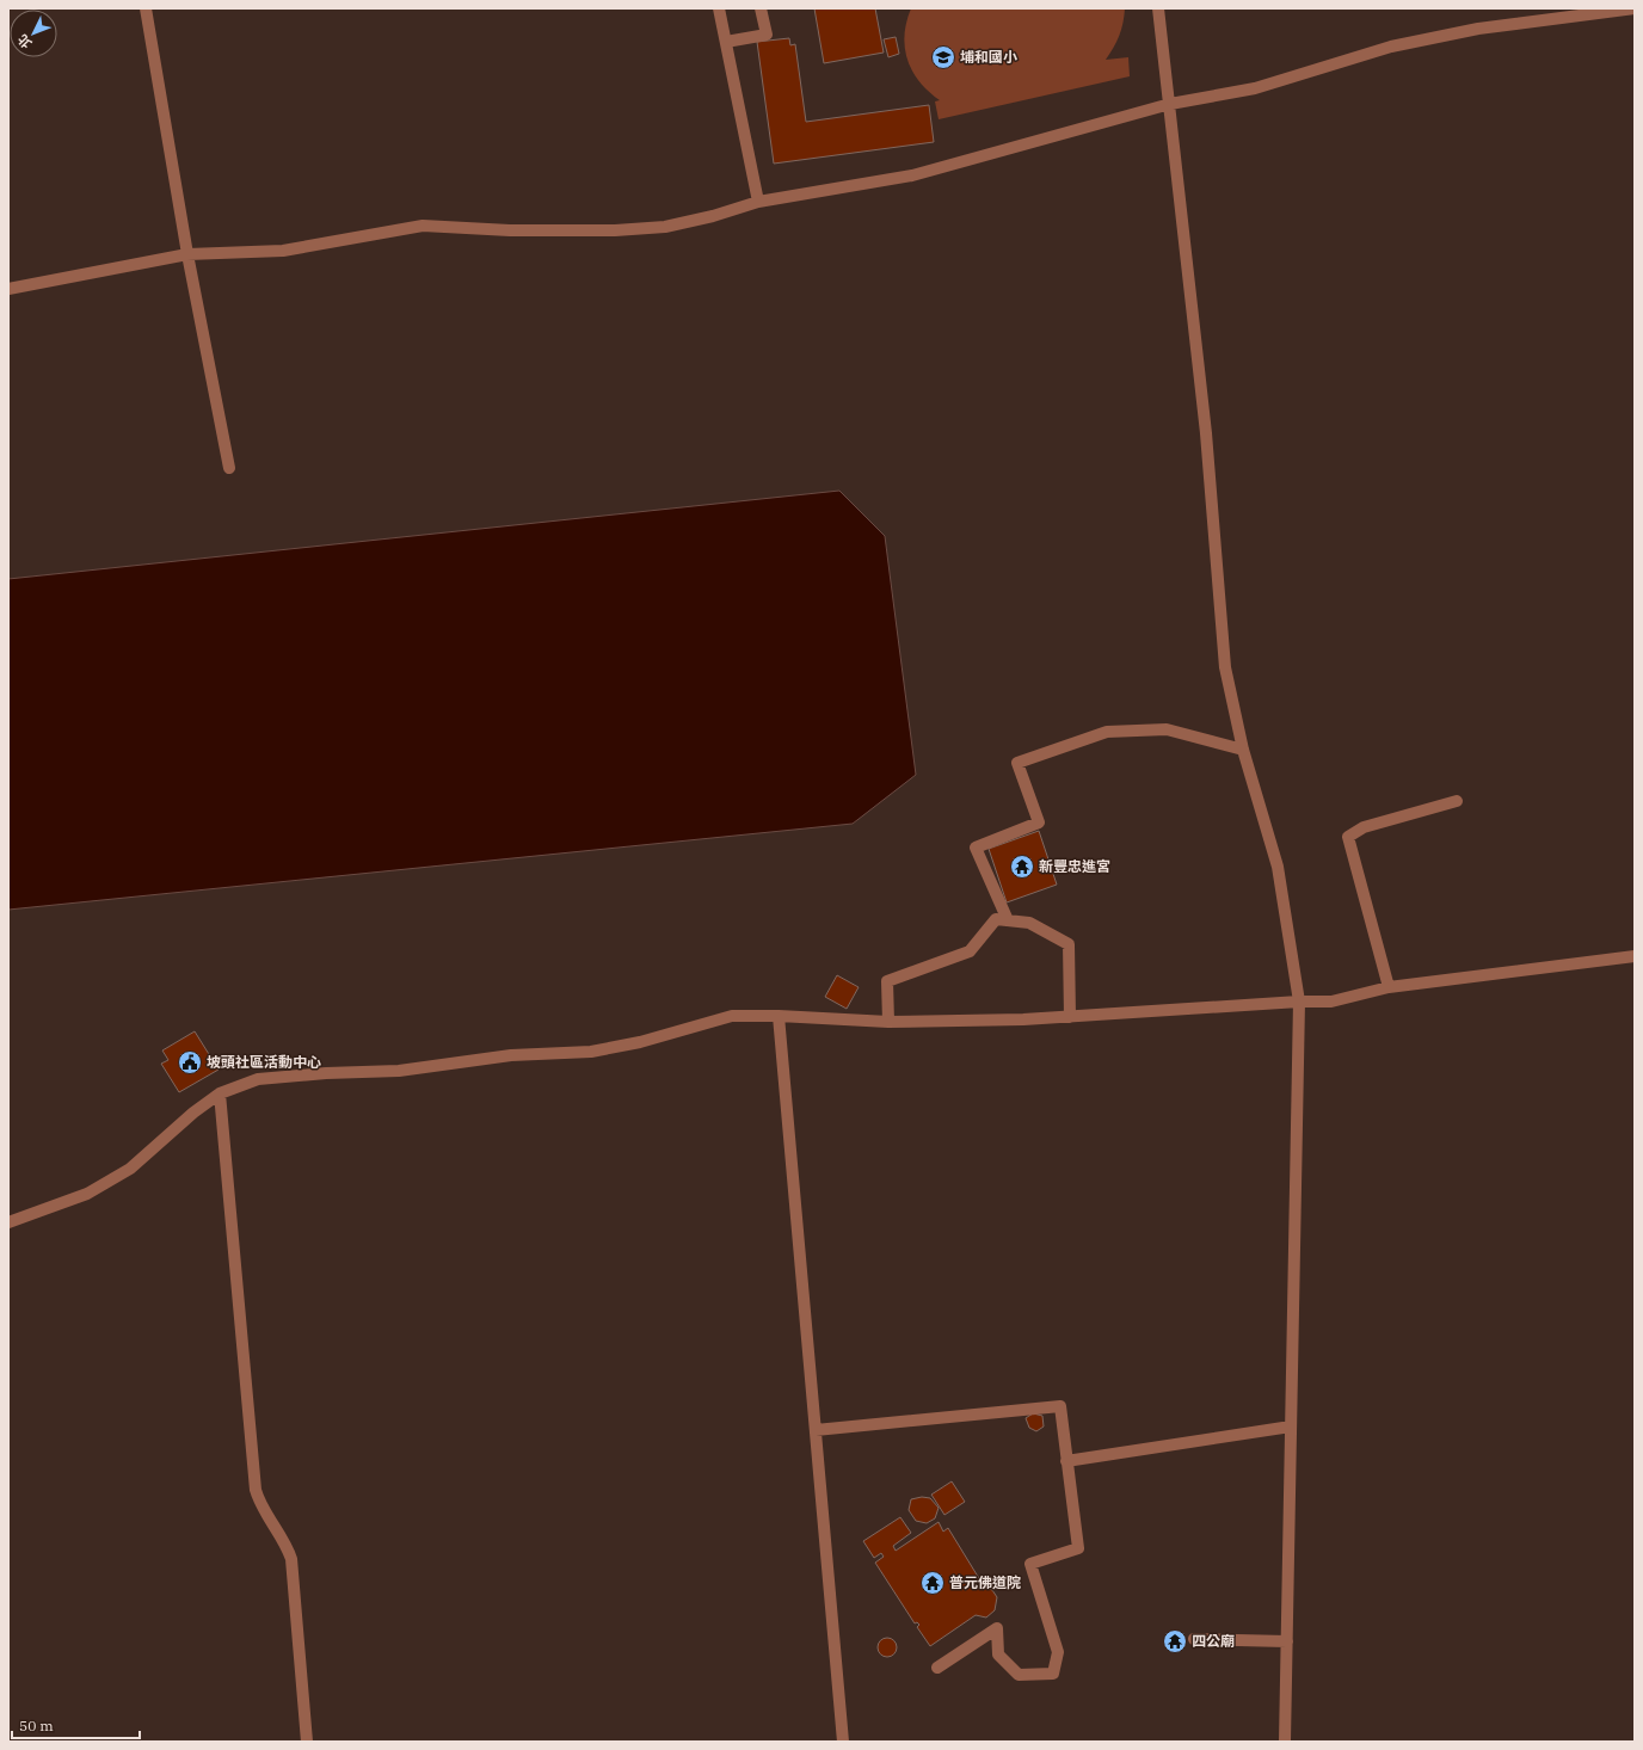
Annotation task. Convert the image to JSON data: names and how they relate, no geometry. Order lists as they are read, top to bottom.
{
  "places": {
    "school or university": ["埔和國小"],
    "temple": ["新豐忠進宮", "普元佛道院", "四公廟"],
    "public building": ["坡頭社區活動中心"]
  },
  "scale_bar": "50 m",
  "north": "bottom left"
}
